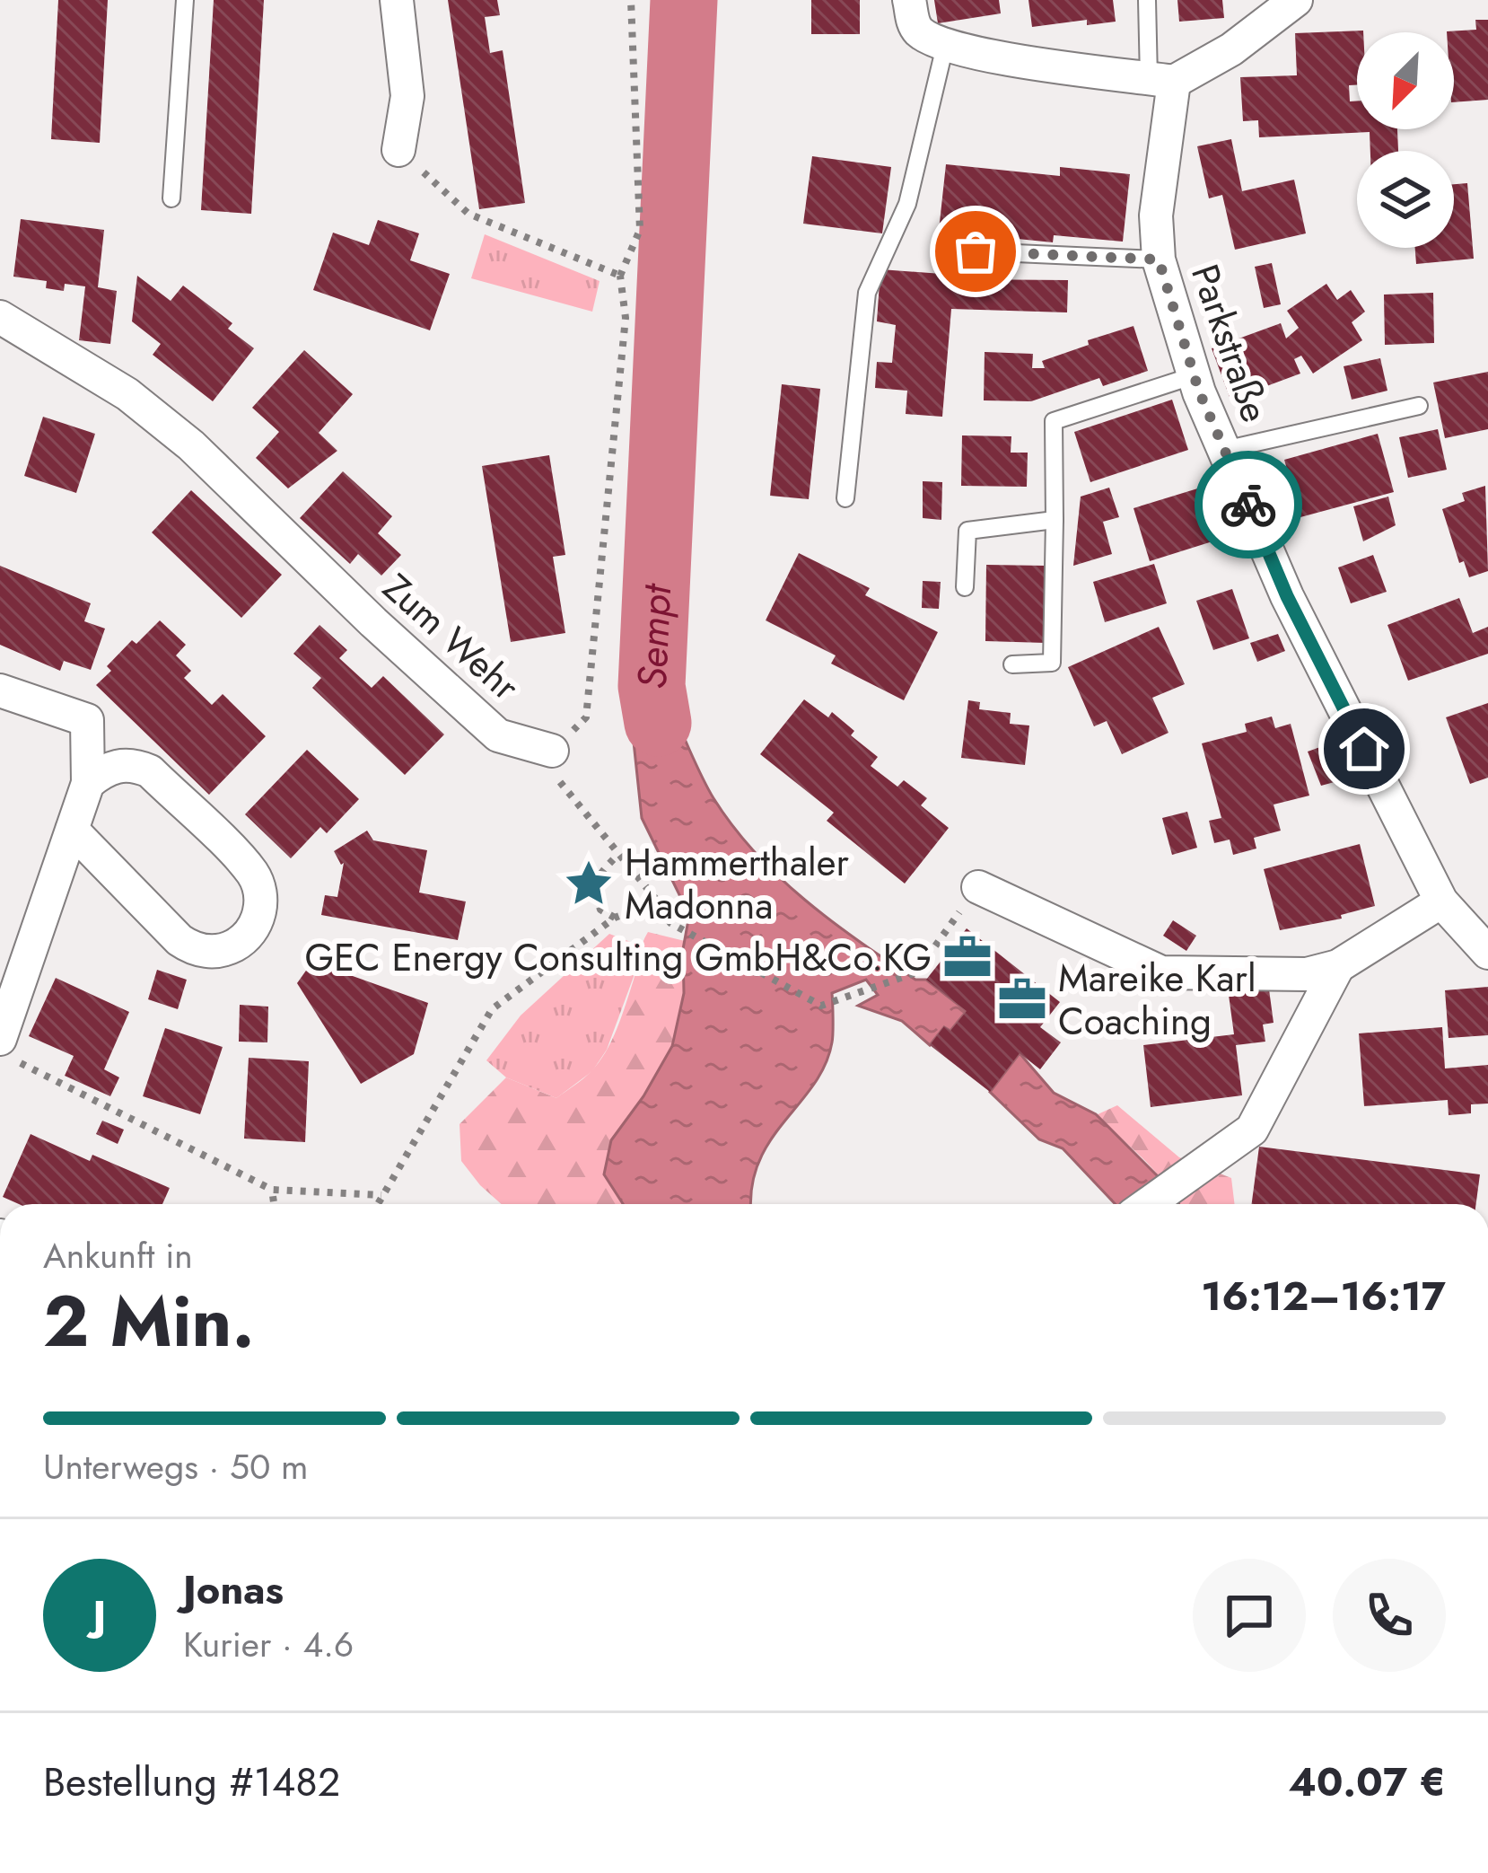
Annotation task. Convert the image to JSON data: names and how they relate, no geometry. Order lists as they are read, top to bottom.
{
  "streets": {
    "street": ["Parkstraße", "Zum Wehr"]
  },
  "water": ["Sempt"],
  "places": {
    "place": ["Hammerthaler Madonna"],
    "office": ["GEC Energy Consulting GmbH&Co.KG", "Mareike Karl Coaching"]
  },
  "north": "bottom left",
  "page": {
    "heading": ["2 Min.", "Ankunft in", "16:12–16:17"],
    "panel": [
      "Jonas",
      "Kurier · 4.6",
      "Bestellung #1482",
      "40.07 €"
    ],
    "bar": "Unterwegs · 50 m",
    "round": "J"
  }
}
